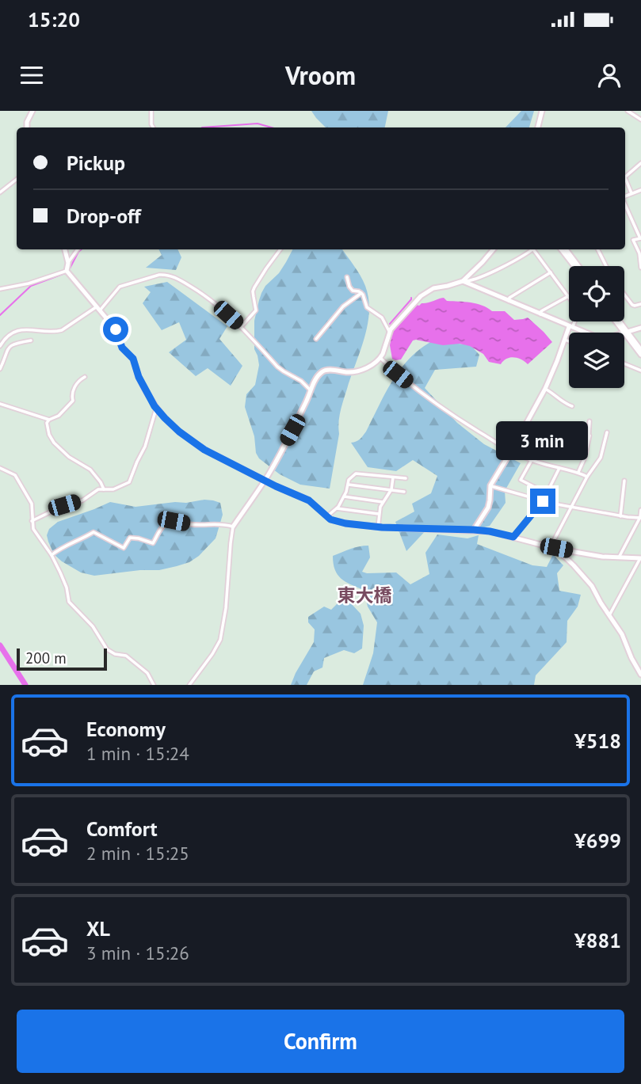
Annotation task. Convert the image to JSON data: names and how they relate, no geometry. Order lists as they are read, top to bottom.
{
  "districts": ["東大橋"],
  "scale_bar": "200 m",
  "page": {
    "status": "15:20",
    "header": "Vroom",
    "banner": ["Pickup", "Drop-off"],
    "bubble": "3 min",
    "scale": "200 m",
    "list": [
      {
        "name": "Economy",
        "note": "1 min · 15:24",
        "value": "¥518"
      },
      {
        "name": "Comfort",
        "note": "2 min · 15:25",
        "value": "¥699"
      },
      {
        "name": "XL",
        "note": "3 min · 15:26",
        "value": "¥881"
      }
    ],
    "buttons": "Confirm"
  }
}
